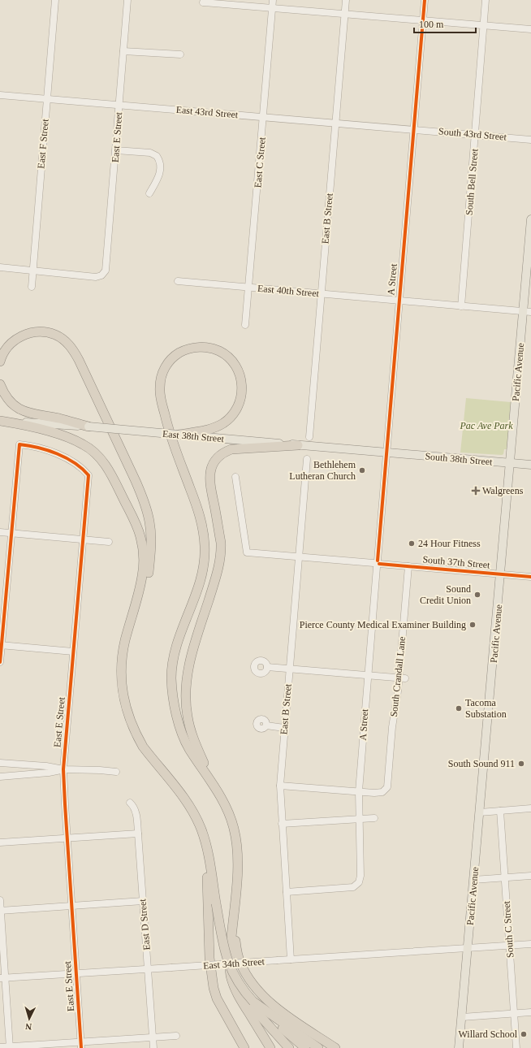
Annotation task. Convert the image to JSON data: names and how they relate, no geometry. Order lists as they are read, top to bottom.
{
  "streets": {
    "main road": ["Pacific Avenue", "East 38th Street", "South 38th Street"],
    "street": [
      "East 43rd Street",
      "South 43rd Street",
      "East E Street",
      "East F Street",
      "East C Street",
      "South Bell Street",
      "East B Street",
      "A Street",
      "East 40th Street",
      "South 37th Street",
      "South Crandall Lane",
      "East D Street",
      "South C Street",
      "East 34th Street"
    ]
  },
  "crossings": [
    ["East 43rd Street", "South 43rd Street"],
    ["East 43rd Street", "East E Street"],
    ["East 43rd Street", "East F Street"],
    ["East 43rd Street", "East C Street"],
    ["East 43rd Street", "East B Street"],
    ["East 43rd Street", "A Street"],
    ["South 43rd Street", "South Bell Street"],
    ["South 43rd Street", "A Street"],
    ["East E Street", "East F Street"],
    ["East E Street", "East 34th Street"],
    ["East C Street", "East 40th Street"],
    ["South Bell Street", "East 40th Street"],
    ["East B Street", "A Street"],
    ["East B Street", "East 40th Street"],
    ["East B Street", "South 37th Street"],
    ["East B Street", "East 34th Street"],
    ["A Street", "East 40th Street"],
    ["A Street", "East 38th Street"],
    ["A Street", "South 38th Street"],
    ["A Street", "South 37th Street"],
    ["A Street", "South Crandall Lane"],
    ["East 40th Street", "Pacific Avenue"],
    ["Pacific Avenue", "South 38th Street"],
    ["Pacific Avenue", "South 37th Street"],
    ["Pacific Avenue", "East 34th Street"],
    ["East 38th Street", "South 38th Street"],
    ["South 37th Street", "South Crandall Lane"],
    ["East D Street", "East 34th Street"],
    ["South C Street", "East 34th Street"]
  ],
  "parks": ["Pac Ave Park"],
  "places": {
    "other": [
      "Bethlehem Lutheran Church",
      "24 Hour Fitness",
      "Sound Credit Union",
      "Pierce County Medical Examiner Building",
      "Tacoma Substation",
      "South Sound 911",
      "Willard School"
    ],
    "health": ["Walgreens"]
  },
  "scale_bar": "100 m",
  "north": "bottom"
}
